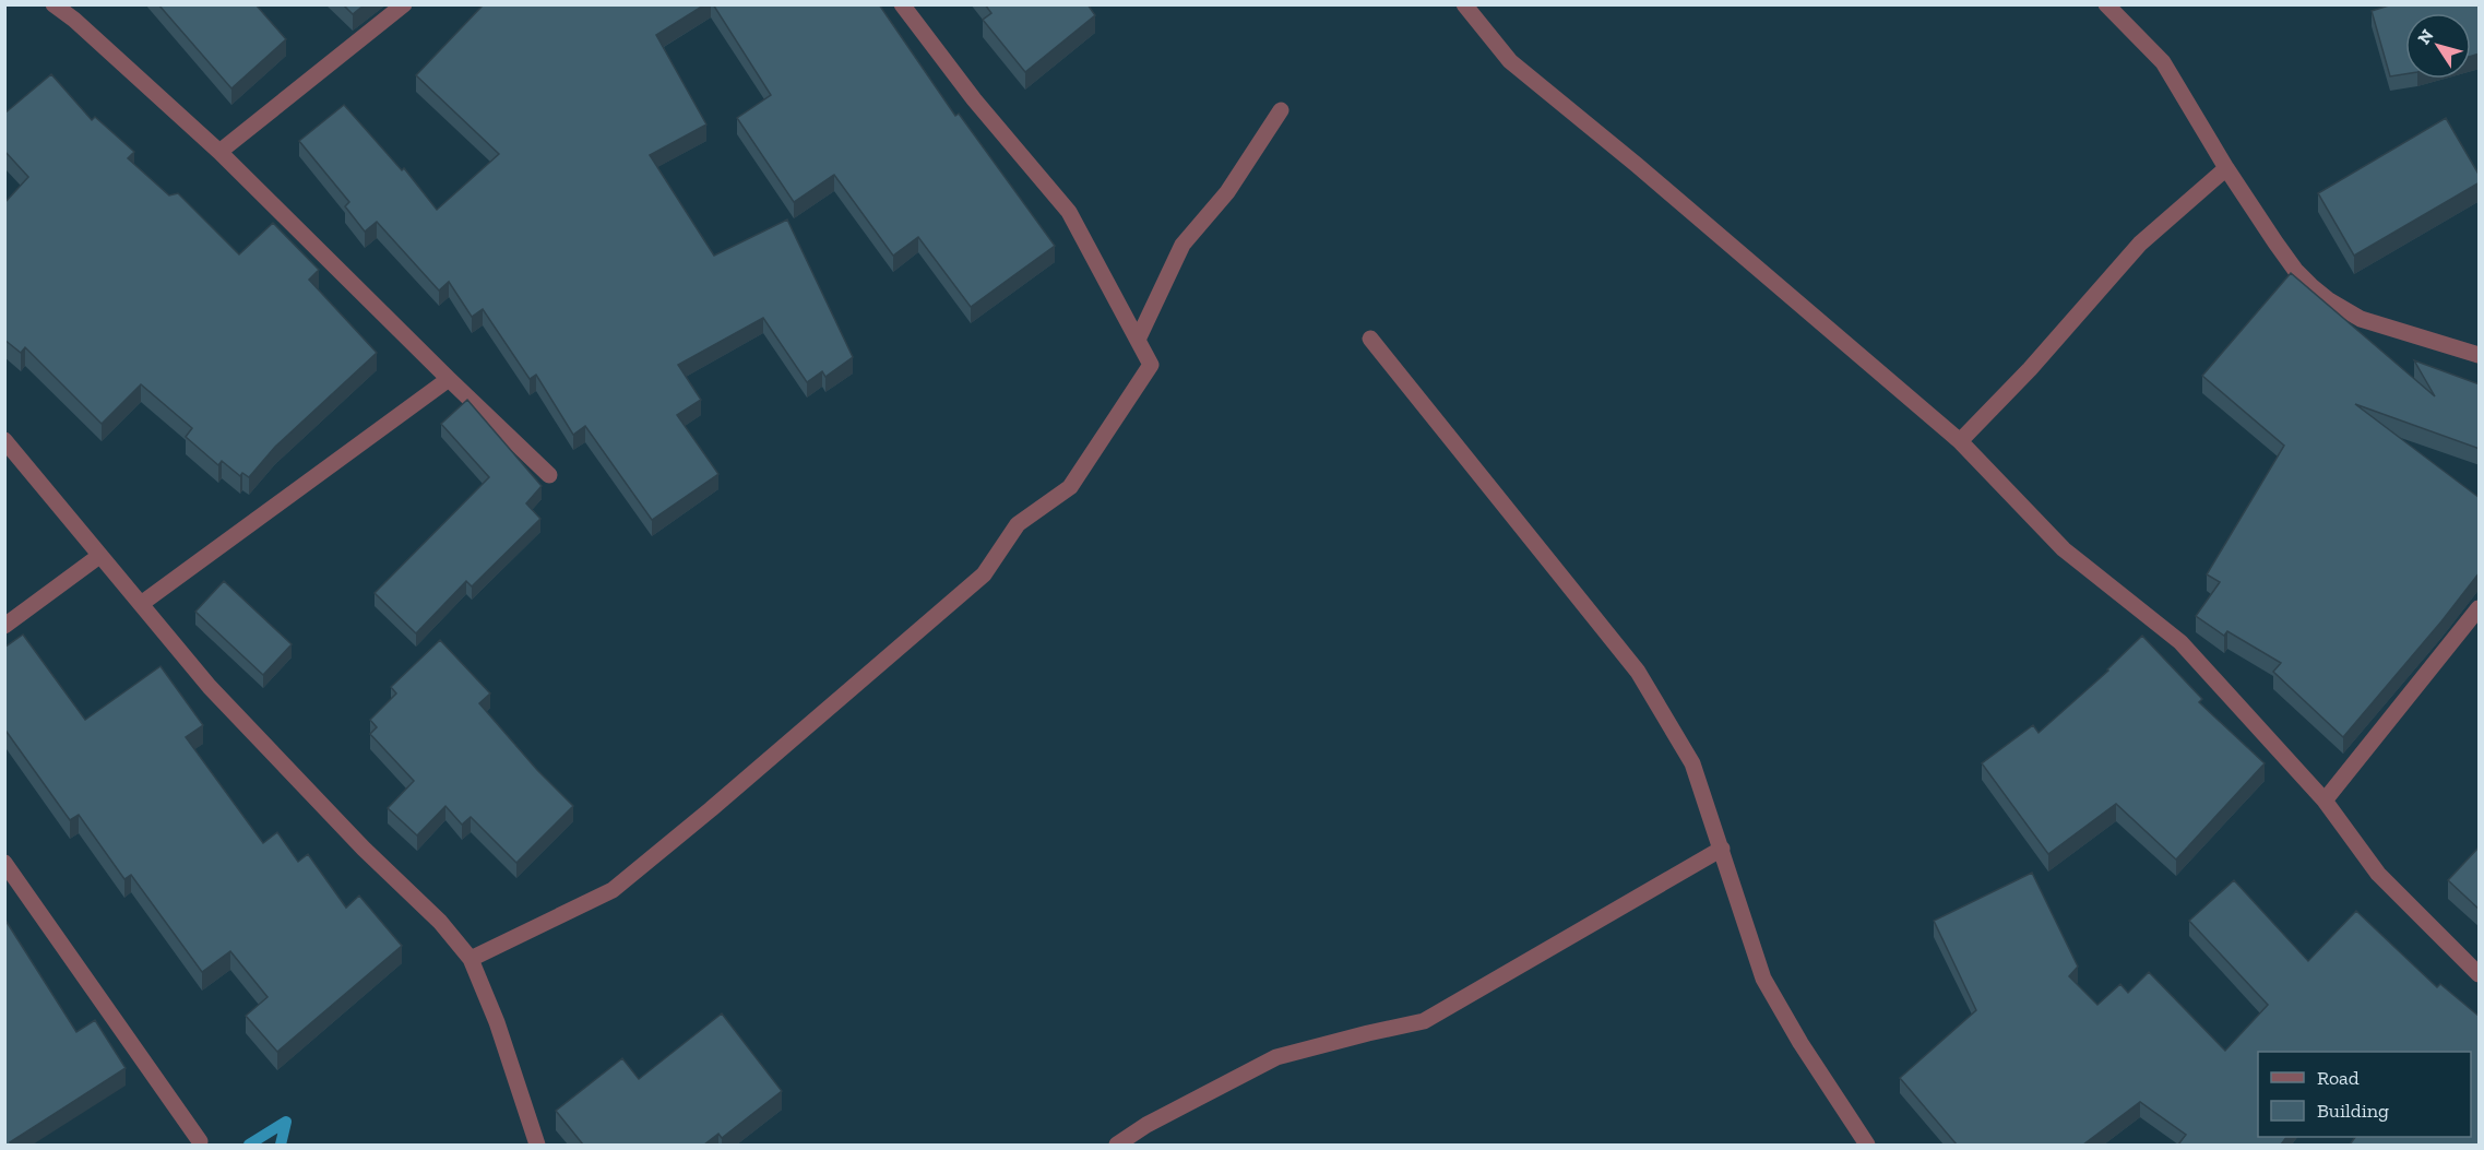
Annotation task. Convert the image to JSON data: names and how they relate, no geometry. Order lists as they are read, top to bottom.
{
  "legend": ["Road", "Building"],
  "north": "top left"
}
